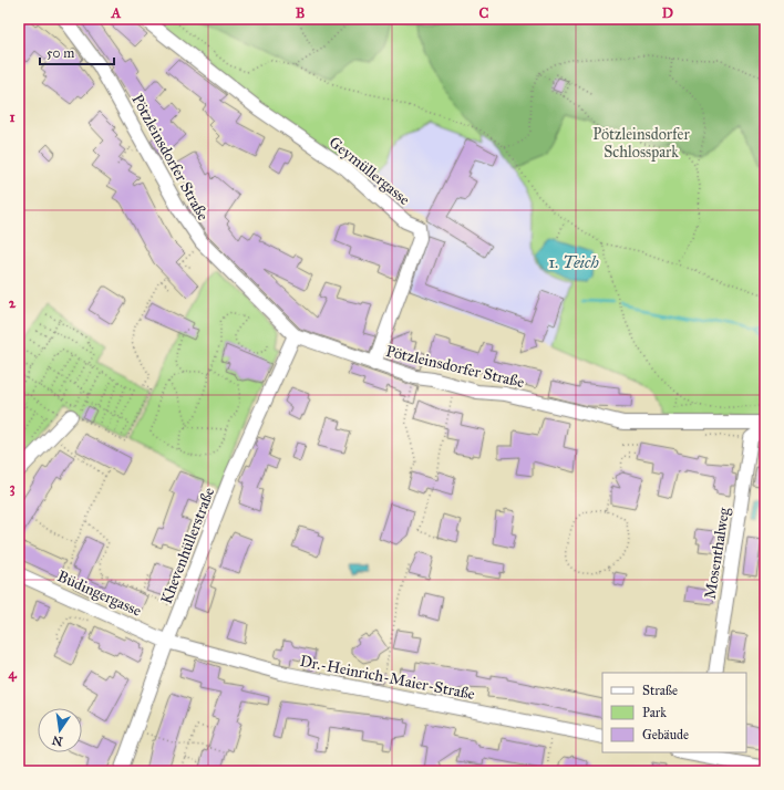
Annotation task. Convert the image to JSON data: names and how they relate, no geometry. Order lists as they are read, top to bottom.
{
  "streets": {
    "street": [
      "Pötzleinsdorfer Straße",
      "Geymüllergasse",
      "Khevenhüllerstraße",
      "Mosenthalweg",
      "Büdingergasse",
      "Dr.-Heinrich-Maier-Straße"
    ]
  },
  "crossings": [
    ["Pötzleinsdorfer Straße", "Geymüllergasse"],
    ["Pötzleinsdorfer Straße", "Khevenhüllerstraße"],
    ["Khevenhüllerstraße", "Büdingergasse"],
    ["Khevenhüllerstraße", "Dr.-Heinrich-Maier-Straße"],
    ["Büdingergasse", "Dr.-Heinrich-Maier-Straße"]
  ],
  "water": ["1. Teich"],
  "parks": ["Pötzleinsdorfer Schlosspark"],
  "legend": ["Straße", "Park", "Gebäude"],
  "scale_bar": "50 m",
  "north": "bottom",
  "grid": {
    "columns": [
      "A",
      "B",
      "C",
      "D"
    ],
    "rows": [
      "1",
      "2",
      "3",
      "4"
    ]
  }
}
